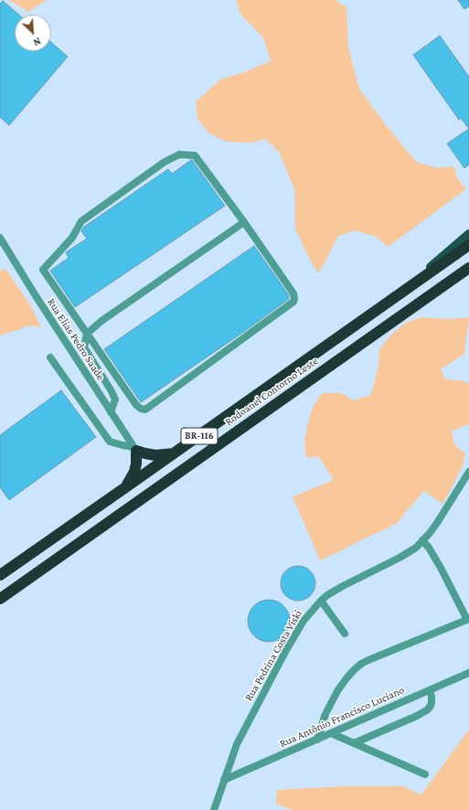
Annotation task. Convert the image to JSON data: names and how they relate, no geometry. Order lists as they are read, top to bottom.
{
  "streets": {
    "highway": ["Rodoanel Contorno Leste", "BR-116"],
    "street": ["Rua Elias Pedro Saade", "Rua Pedrina Costa Viski", "Rua Antônio Francisco Luciano"]
  },
  "crossings": [
    ["Rua Pedrina Costa Viski", "Rua Antônio Francisco Luciano"]
  ],
  "north": "bottom right"
}
